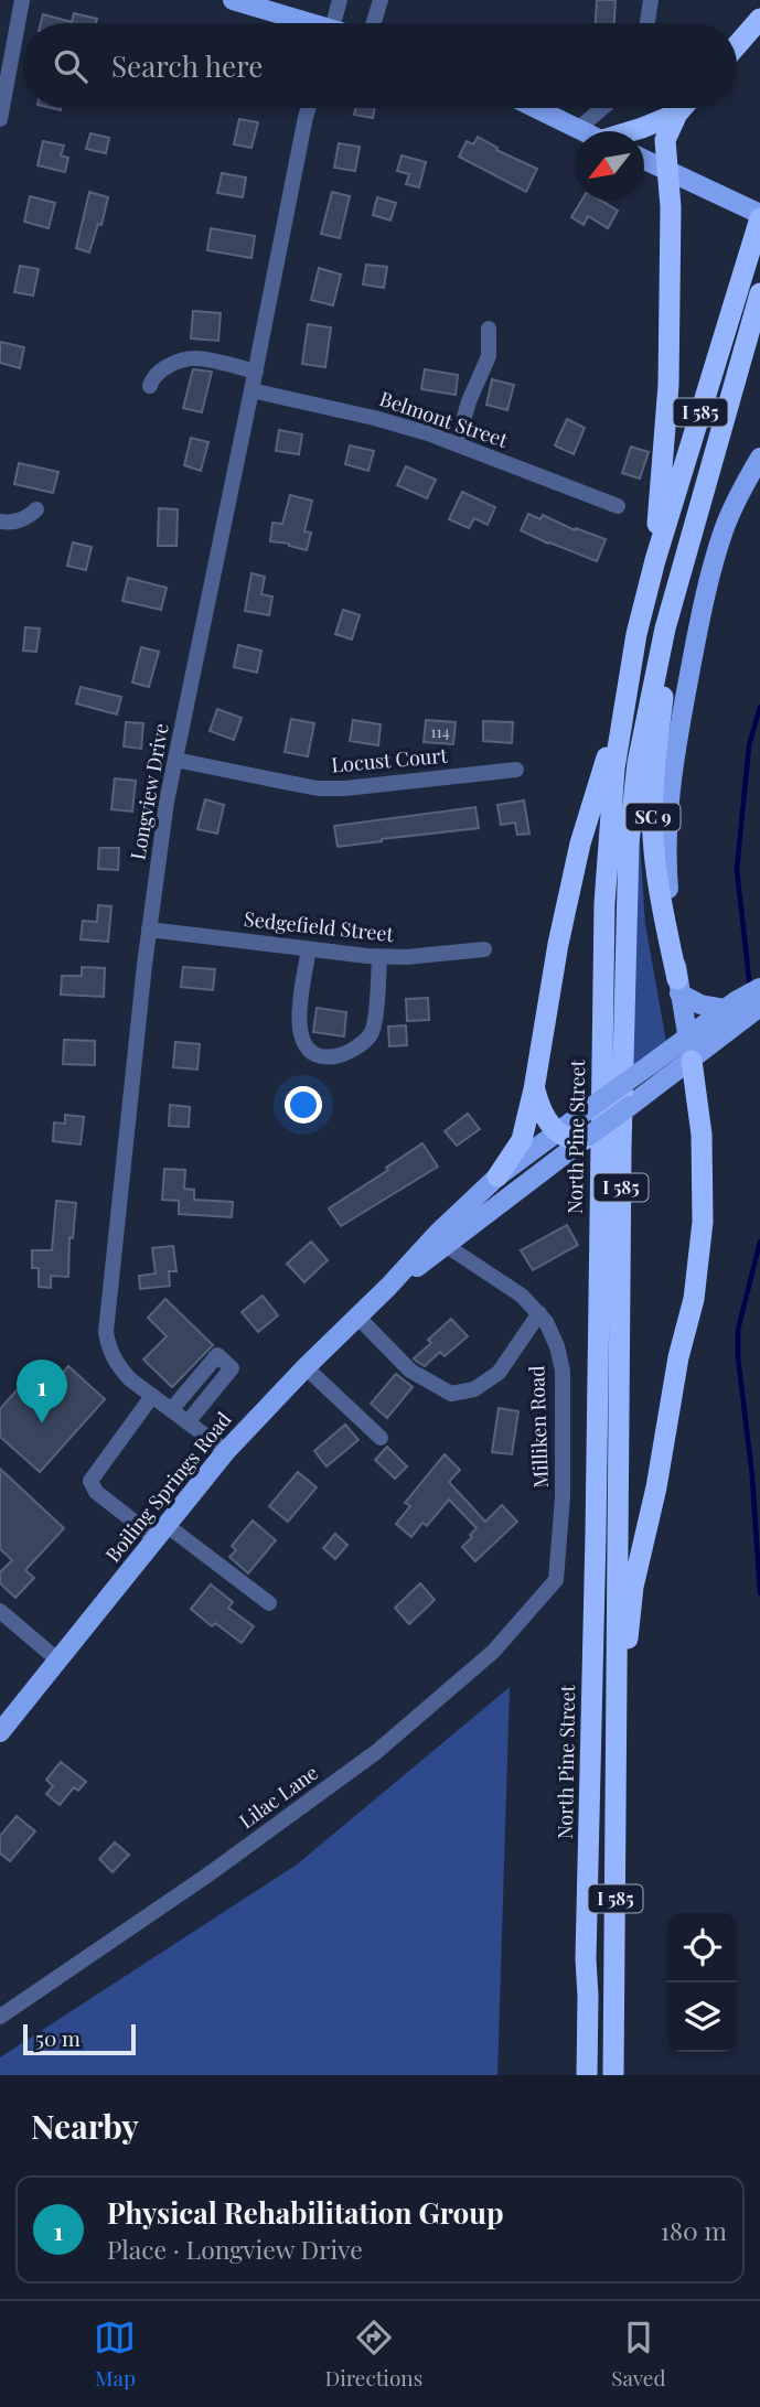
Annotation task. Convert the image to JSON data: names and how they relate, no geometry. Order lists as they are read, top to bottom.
{
  "streets": {
    "highway": ["I 585", "SC 9", "North Pine Street"],
    "main road": ["Boiling Springs Road"],
    "street": [
      "Belmont Street",
      "Locust Court",
      "Longview Drive",
      "Sedgefield Street",
      "Milliken Road",
      "Lilac Lane"
    ]
  },
  "crossings": [
    ["I 585", "SC 9"],
    ["Belmont Street", "Longview Drive"],
    ["Locust Court", "Longview Drive"],
    ["Longview Drive", "Sedgefield Street"],
    ["Longview Drive", "Boiling Springs Road"],
    ["SC 9", "Boiling Springs Road"],
    ["Milliken Road", "Boiling Springs Road"],
    ["Milliken Road", "Lilac Lane"]
  ],
  "house_numbers": ["114"],
  "scale_bar": "50 m",
  "north": "bottom left",
  "page": {
    "search": "Search here",
    "pins": "1",
    "scale": "50 m",
    "heading": "Nearby",
    "list": [
      {
        "mark": "1",
        "name": "Physical Rehabilitation Group",
        "note": "Place · Longview Drive",
        "value": "180 m"
      }
    ],
    "nav": ["Map", "Directions", "Saved"]
  }
}
